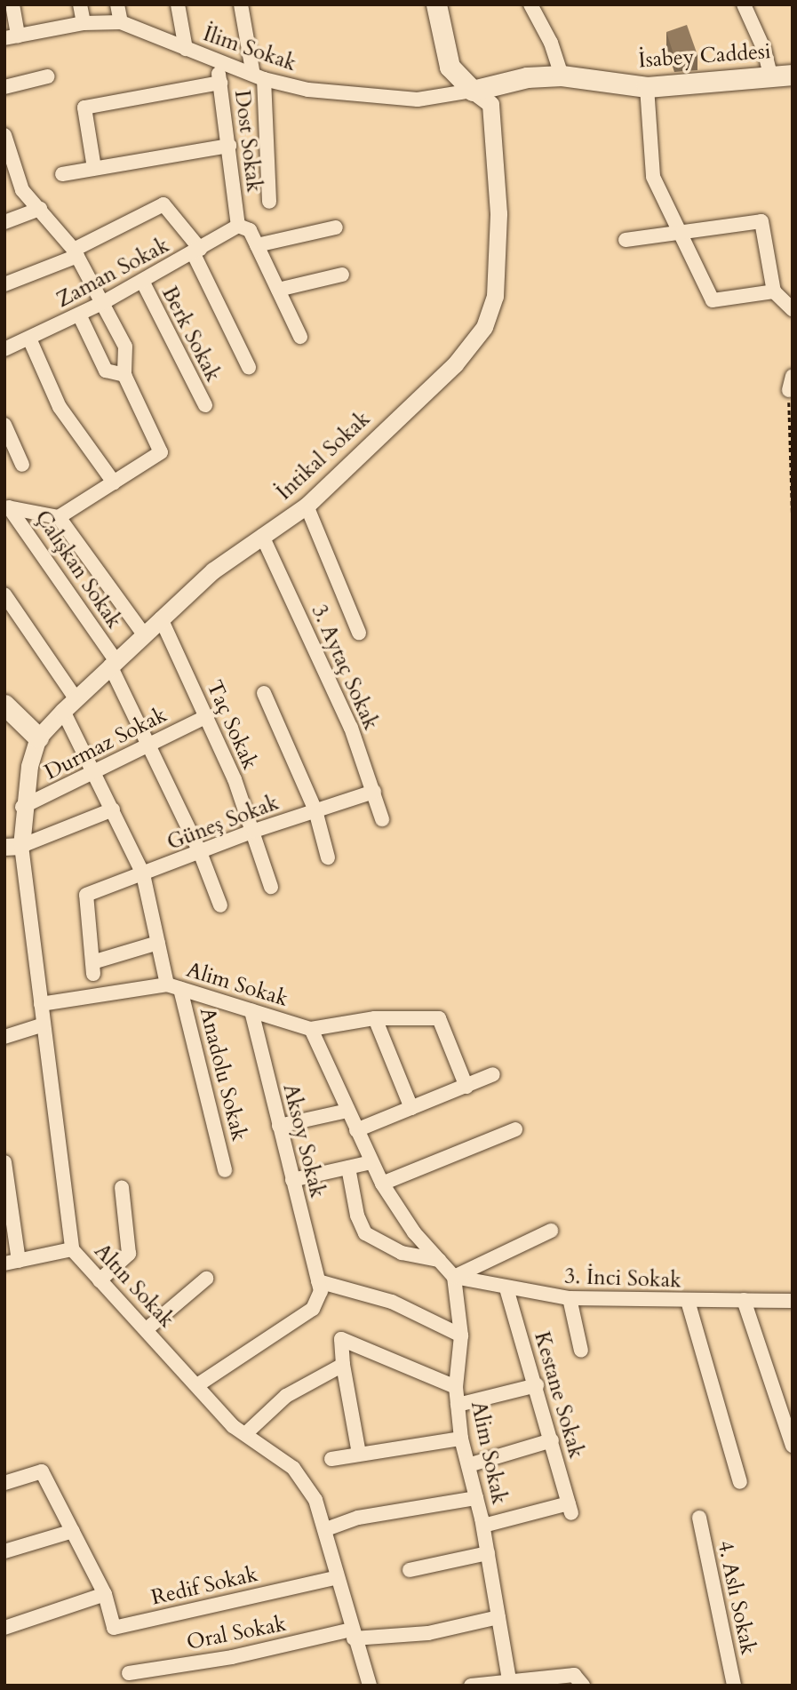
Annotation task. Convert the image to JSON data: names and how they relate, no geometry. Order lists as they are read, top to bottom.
{
  "streets": {
    "main road": ["İsabey Caddesi"],
    "street": [
      "İlim Sokak",
      "Dost Sokak",
      "Zaman Sokak",
      "Berk Sokak",
      "İntikal Sokak",
      "Çalışkan Sokak",
      "3. Aytaç Sokak",
      "Taç Sokak",
      "Durmaz Sokak",
      "Güneş Sokak",
      "Alim Sokak",
      "Anadolu Sokak",
      "Aksoy Sokak",
      "3. İnci Sokak",
      "Altın Sokak",
      "Kestane Sokak",
      "Redif Sokak",
      "4. Aslı Sokak",
      "Oral Sokak"
    ]
  },
  "crossings": [
    ["İlim Sokak", "İsabey Caddesi"],
    ["İlim Sokak", "Dost Sokak"],
    ["İlim Sokak", "İntikal Sokak"],
    ["İsabey Caddesi", "İntikal Sokak"],
    ["Dost Sokak", "Zaman Sokak"],
    ["Zaman Sokak", "Berk Sokak"],
    ["İntikal Sokak", "Çalışkan Sokak"],
    ["İntikal Sokak", "3. Aytaç Sokak"],
    ["İntikal Sokak", "Taç Sokak"],
    ["İntikal Sokak", "Anadolu Sokak"],
    ["Çalışkan Sokak", "Durmaz Sokak"],
    ["Çalışkan Sokak", "Güneş Sokak"],
    ["3. Aytaç Sokak", "Güneş Sokak"],
    ["Taç Sokak", "Durmaz Sokak"],
    ["Taç Sokak", "Güneş Sokak"],
    ["Durmaz Sokak", "Anadolu Sokak"],
    ["Güneş Sokak", "Anadolu Sokak"],
    ["Alim Sokak", "Anadolu Sokak"],
    ["Alim Sokak", "Aksoy Sokak"],
    ["Alim Sokak", "3. İnci Sokak"],
    ["Alim Sokak", "Altın Sokak"],
    ["Alim Sokak", "Kestane Sokak"],
    ["Alim Sokak", "Oral Sokak"],
    ["3. İnci Sokak", "Kestane Sokak"],
    ["Altın Sokak", "Redif Sokak"],
    ["Altın Sokak", "Oral Sokak"]
  ]
}
